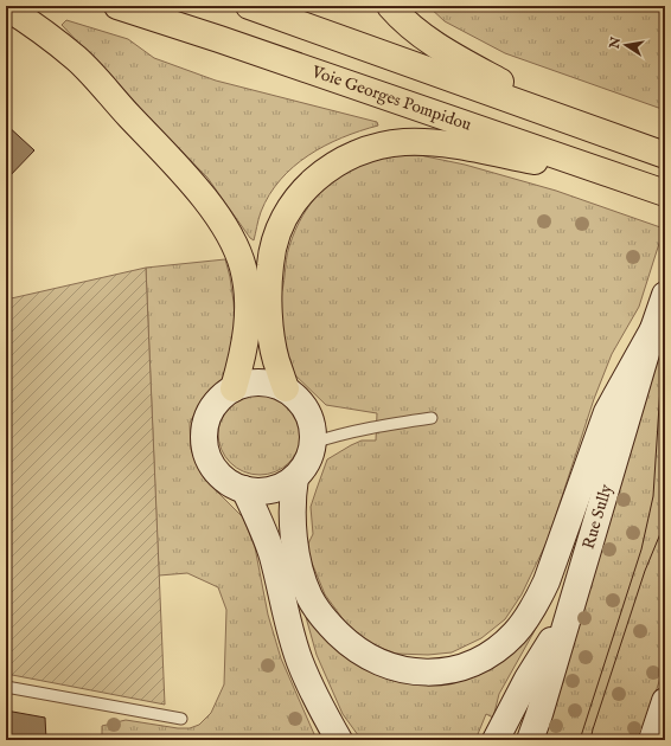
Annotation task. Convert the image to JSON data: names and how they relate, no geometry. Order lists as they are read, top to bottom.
{
  "streets": {
    "highway": ["Voie Georges Pompidou"],
    "main road": ["Rue Sully"]
  },
  "north": "left"
}
